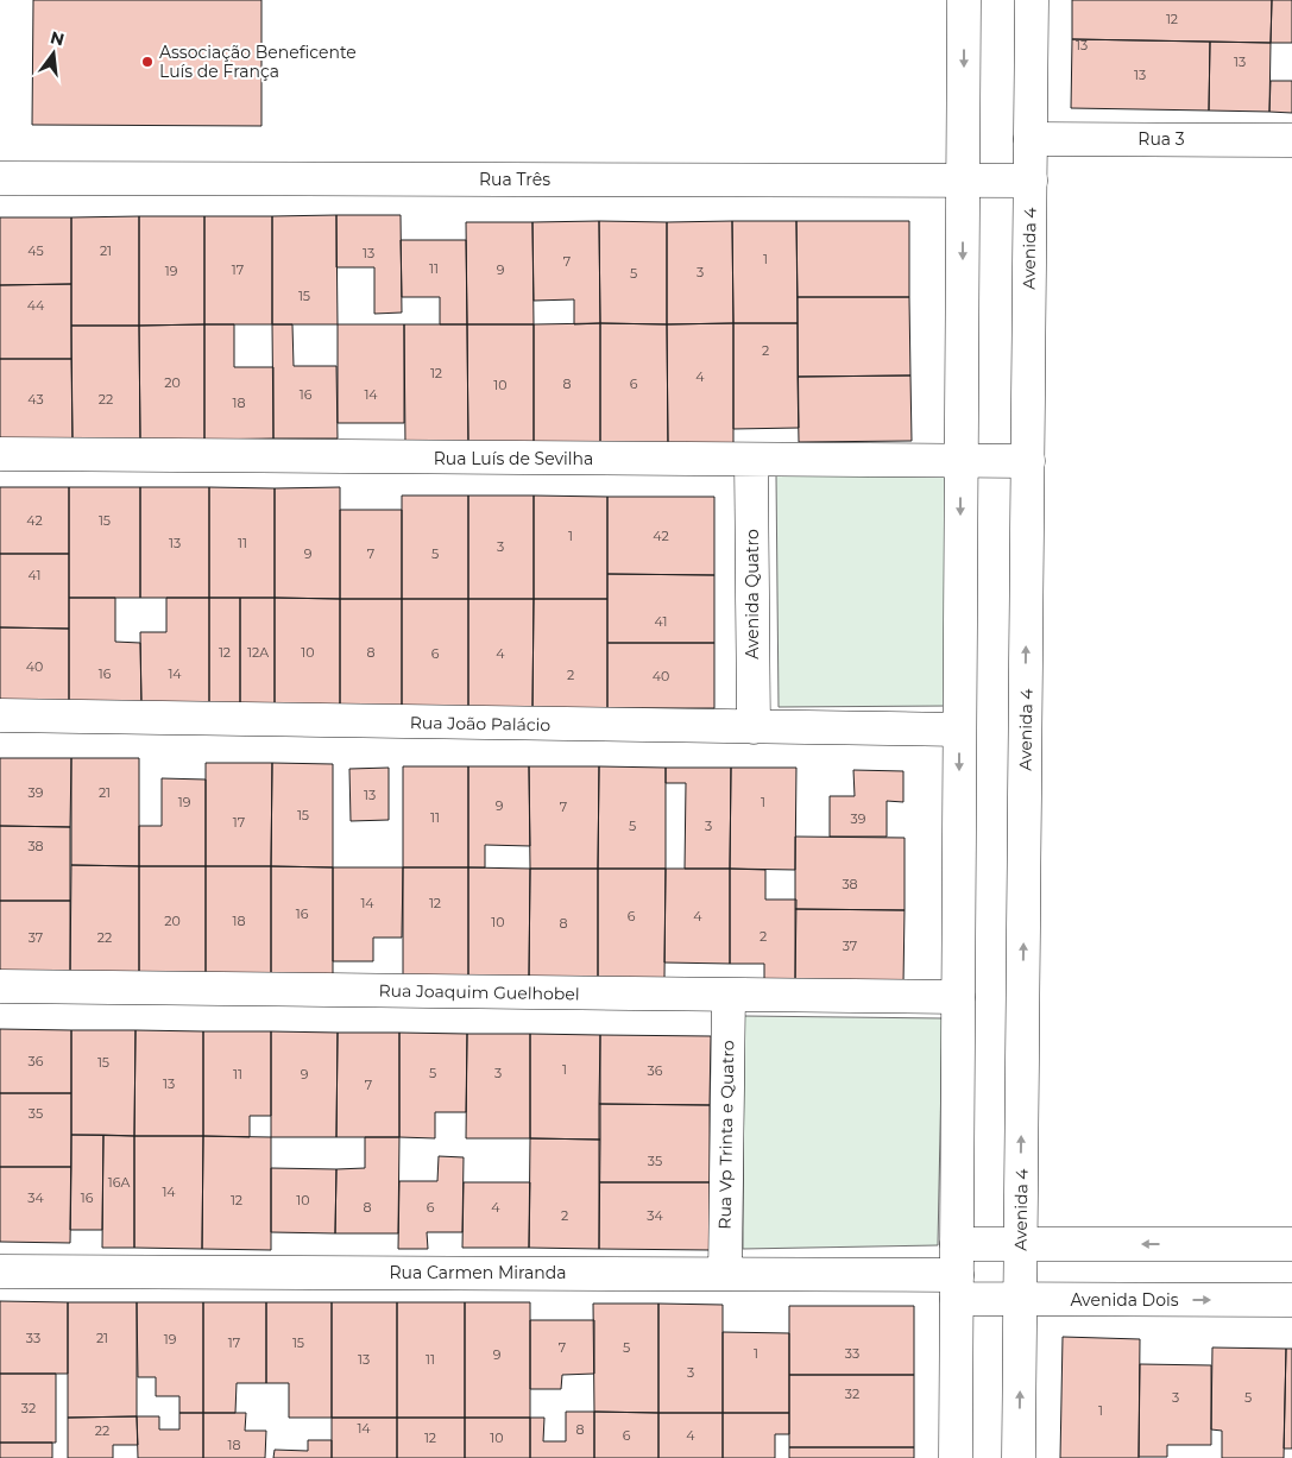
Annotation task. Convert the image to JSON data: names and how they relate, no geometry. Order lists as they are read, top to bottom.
{
  "streets": {
    "street": [
      "Rua 3",
      "Rua Três",
      "Avenida 4",
      "Rua Luís de Sevilha",
      "Avenida Quatro",
      "Rua João Palácio",
      "Rua Joaquim Guelhobel",
      "Rua Vp Trinta e Quatro",
      "Rua Carmen Miranda",
      "Avenida Dois"
    ]
  },
  "crossings": [
    ["Rua 3", "Avenida 4"],
    ["Rua Três", "Avenida 4"],
    ["Avenida 4", "Rua Luís de Sevilha"],
    ["Avenida 4", "Avenida Dois"],
    ["Rua Luís de Sevilha", "Avenida Quatro"],
    ["Avenida Quatro", "Rua João Palácio"],
    ["Rua Joaquim Guelhobel", "Rua Vp Trinta e Quatro"],
    ["Rua Vp Trinta e Quatro", "Rua Carmen Miranda"],
    ["Rua Carmen Miranda", "Avenida Dois"]
  ],
  "places": ["Associação Beneficente Luís de França"],
  "house_numbers": [
    "12",
    "13",
    "13",
    "13",
    "45",
    "21",
    "13",
    "1",
    "7",
    "11",
    "17",
    "9",
    "19",
    "3",
    "5",
    "15",
    "44",
    "2",
    "12",
    "4",
    "20",
    "8",
    "6",
    "10",
    "16",
    "14",
    "43",
    "22",
    "18",
    "42",
    "15",
    "1",
    "42",
    "13",
    "11",
    "3",
    "9",
    "7",
    "5",
    "41",
    "41",
    "12",
    "12A",
    "10",
    "8",
    "6",
    "4",
    "40",
    "16",
    "14",
    "2",
    "40",
    "39",
    "21",
    "13",
    "19",
    "1",
    "9",
    "7",
    "15",
    "11",
    "39",
    "17",
    "5",
    "3",
    "38",
    "38",
    "14",
    "12",
    "16",
    "6",
    "4",
    "20",
    "18",
    "10",
    "8",
    "2",
    "37",
    "22",
    "37",
    "36",
    "15",
    "1",
    "36",
    "5",
    "3",
    "11",
    "9",
    "13",
    "7",
    "35",
    "35",
    "16A",
    "14",
    "34",
    "16",
    "12",
    "10",
    "8",
    "6",
    "4",
    "2",
    "34",
    "33",
    "21",
    "19",
    "17",
    "15",
    "7",
    "5",
    "1",
    "33",
    "9",
    "13",
    "11",
    "3",
    "32",
    "3",
    "5",
    "32",
    "1",
    "14",
    "8",
    "22",
    "6",
    "4",
    "12",
    "10",
    "18"
  ],
  "north": "top"
}
